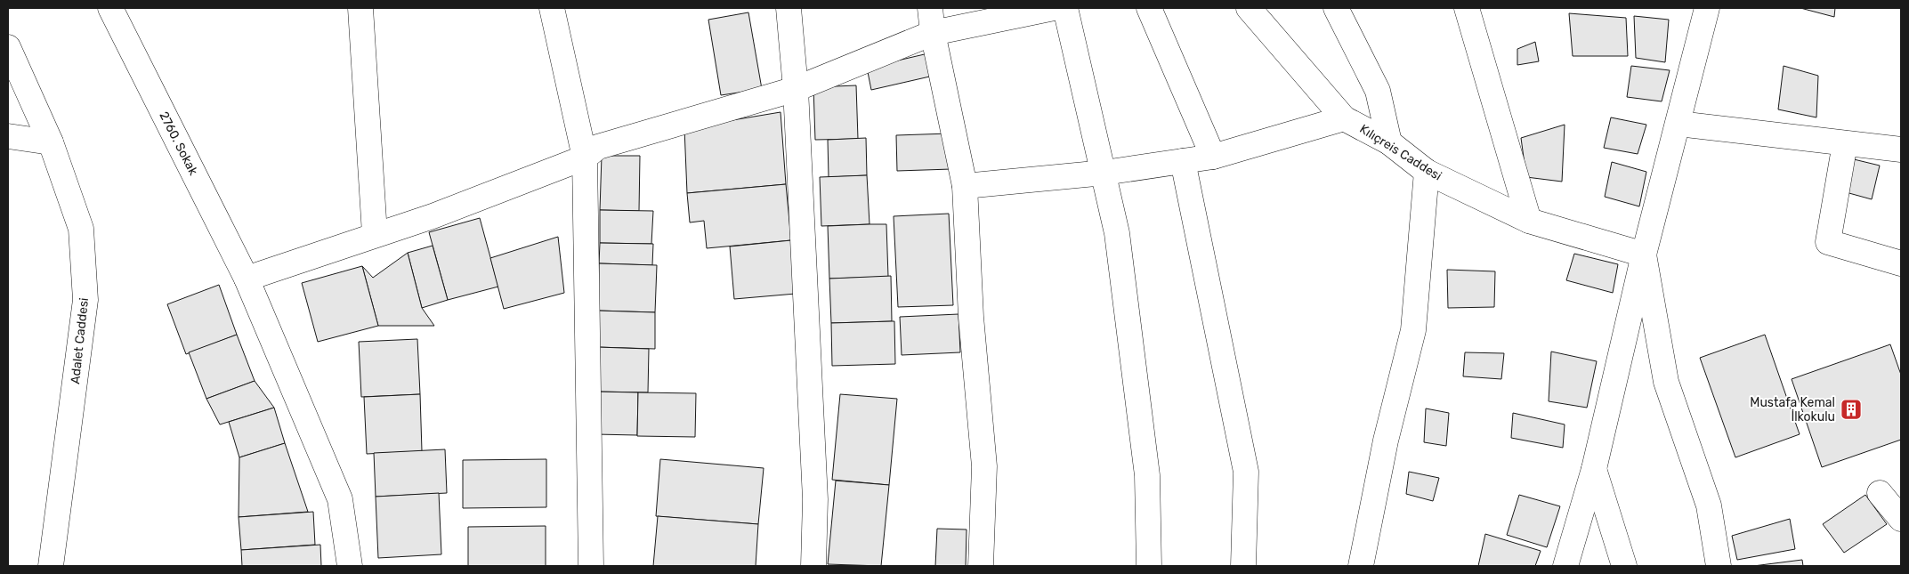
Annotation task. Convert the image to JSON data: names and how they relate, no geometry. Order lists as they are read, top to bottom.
{
  "streets": {
    "street": ["2760. Sokak", "Kılıçreis Caddesi", "Adalet Caddesi"]
  },
  "places": {
    "building": ["Mustafa Kemal İlkokulu"]
  }
}
